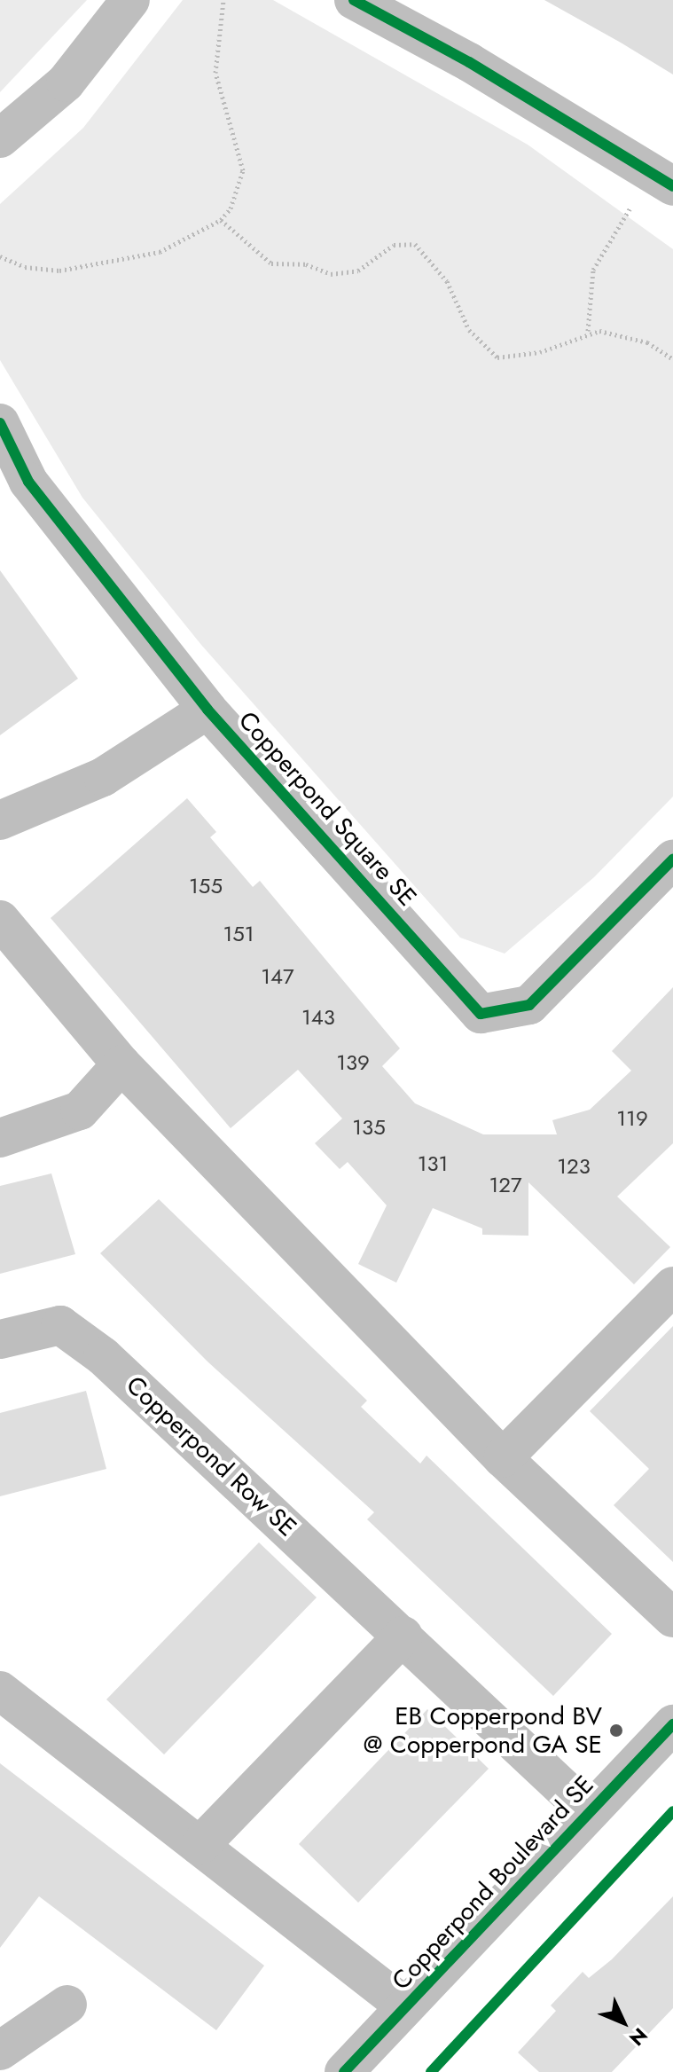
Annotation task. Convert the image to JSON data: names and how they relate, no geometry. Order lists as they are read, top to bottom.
{
  "streets": {
    "street": ["Copperpond Square SE", "Copperpond Row SE", "Copperpond Boulevard SE"]
  },
  "crossings": [
    ["Copperpond Row SE", "Copperpond Boulevard SE"]
  ],
  "places": ["EB Copperpond BV @ Copperpond GA SE"],
  "house_numbers": [
    "155",
    "151",
    "147",
    "143",
    "139",
    "119",
    "135",
    "131",
    "123",
    "127"
  ],
  "north": "bottom right"
}
